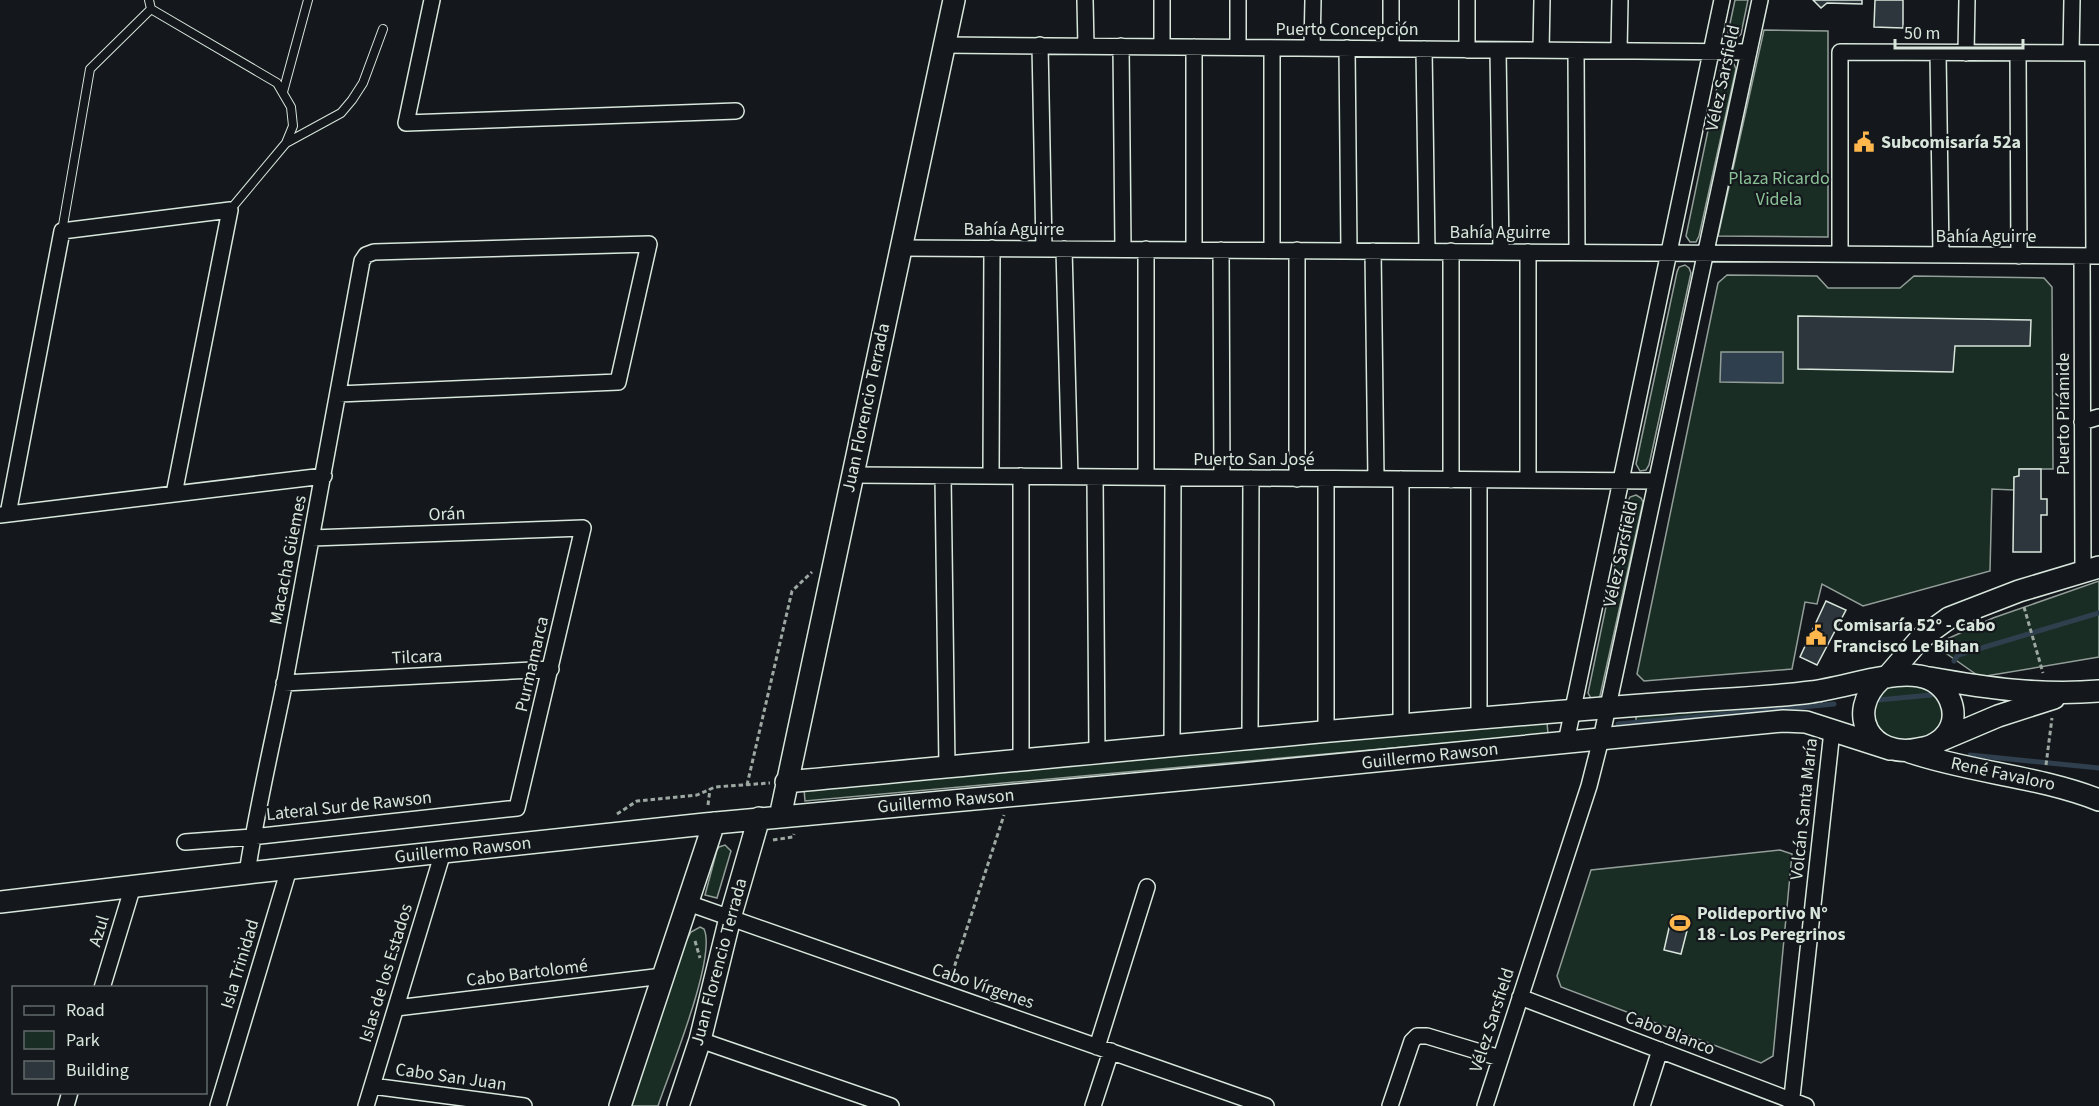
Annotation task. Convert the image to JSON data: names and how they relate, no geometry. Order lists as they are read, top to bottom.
{
  "streets": {
    "main road": ["Juan Florencio Terrada", "Guillermo Rawson", "René Favaloro"],
    "street": [
      "Puerto Concepción",
      "Vélez Sarsfield",
      "Bahía Aguirre",
      "Puerto Pirámide",
      "Puerto San José",
      "Orán",
      "Macacha Güemes",
      "Tilcara",
      "Purmamarca",
      "Lateral Sur de Rawson",
      "Volcán Santa María",
      "Azul",
      "Isla Trinidad",
      "Islas de los Estados",
      "Cabo Bartolomé",
      "Cabo Vírgenes",
      "Cabo Blanco",
      "Cabo San Juan"
    ]
  },
  "crossings": [
    ["Puerto Concepción", "Vélez Sarsfield"],
    ["Puerto Concepción", "Juan Florencio Terrada"],
    ["Vélez Sarsfield", "Bahía Aguirre"],
    ["Vélez Sarsfield", "Puerto San José"],
    ["Vélez Sarsfield", "Guillermo Rawson"],
    ["Vélez Sarsfield", "Cabo Blanco"],
    ["Bahía Aguirre", "Juan Florencio Terrada"],
    ["Bahía Aguirre", "Puerto Pirámide"],
    ["Juan Florencio Terrada", "Puerto San José"],
    ["Juan Florencio Terrada", "Guillermo Rawson"],
    ["Juan Florencio Terrada", "Cabo Vírgenes"],
    ["Orán", "Macacha Güemes"],
    ["Orán", "Purmamarca"],
    ["Macacha Güemes", "Tilcara"],
    ["Macacha Güemes", "Guillermo Rawson"],
    ["Macacha Güemes", "Lateral Sur de Rawson"],
    ["Tilcara", "Purmamarca"],
    ["Purmamarca", "Lateral Sur de Rawson"],
    ["Guillermo Rawson", "René Favaloro"],
    ["Guillermo Rawson", "Volcán Santa María"],
    ["Guillermo Rawson", "Azul"],
    ["Guillermo Rawson", "Isla Trinidad"],
    ["Guillermo Rawson", "Islas de los Estados"],
    ["Volcán Santa María", "Cabo Blanco"],
    ["Islas de los Estados", "Cabo Bartolomé"],
    ["Islas de los Estados", "Cabo San Juan"]
  ],
  "parks": ["Plaza Ricardo Videla"],
  "places": {
    "public building": ["Subcomisaría 52a", "Comisaría 52° - Cabo Francisco Le Bihan"],
    "sports": ["Polideportivo N° 18 - Los Peregrinos"]
  },
  "legend": ["Road", "Park", "Building"],
  "scale_bar": "50 m"
}
